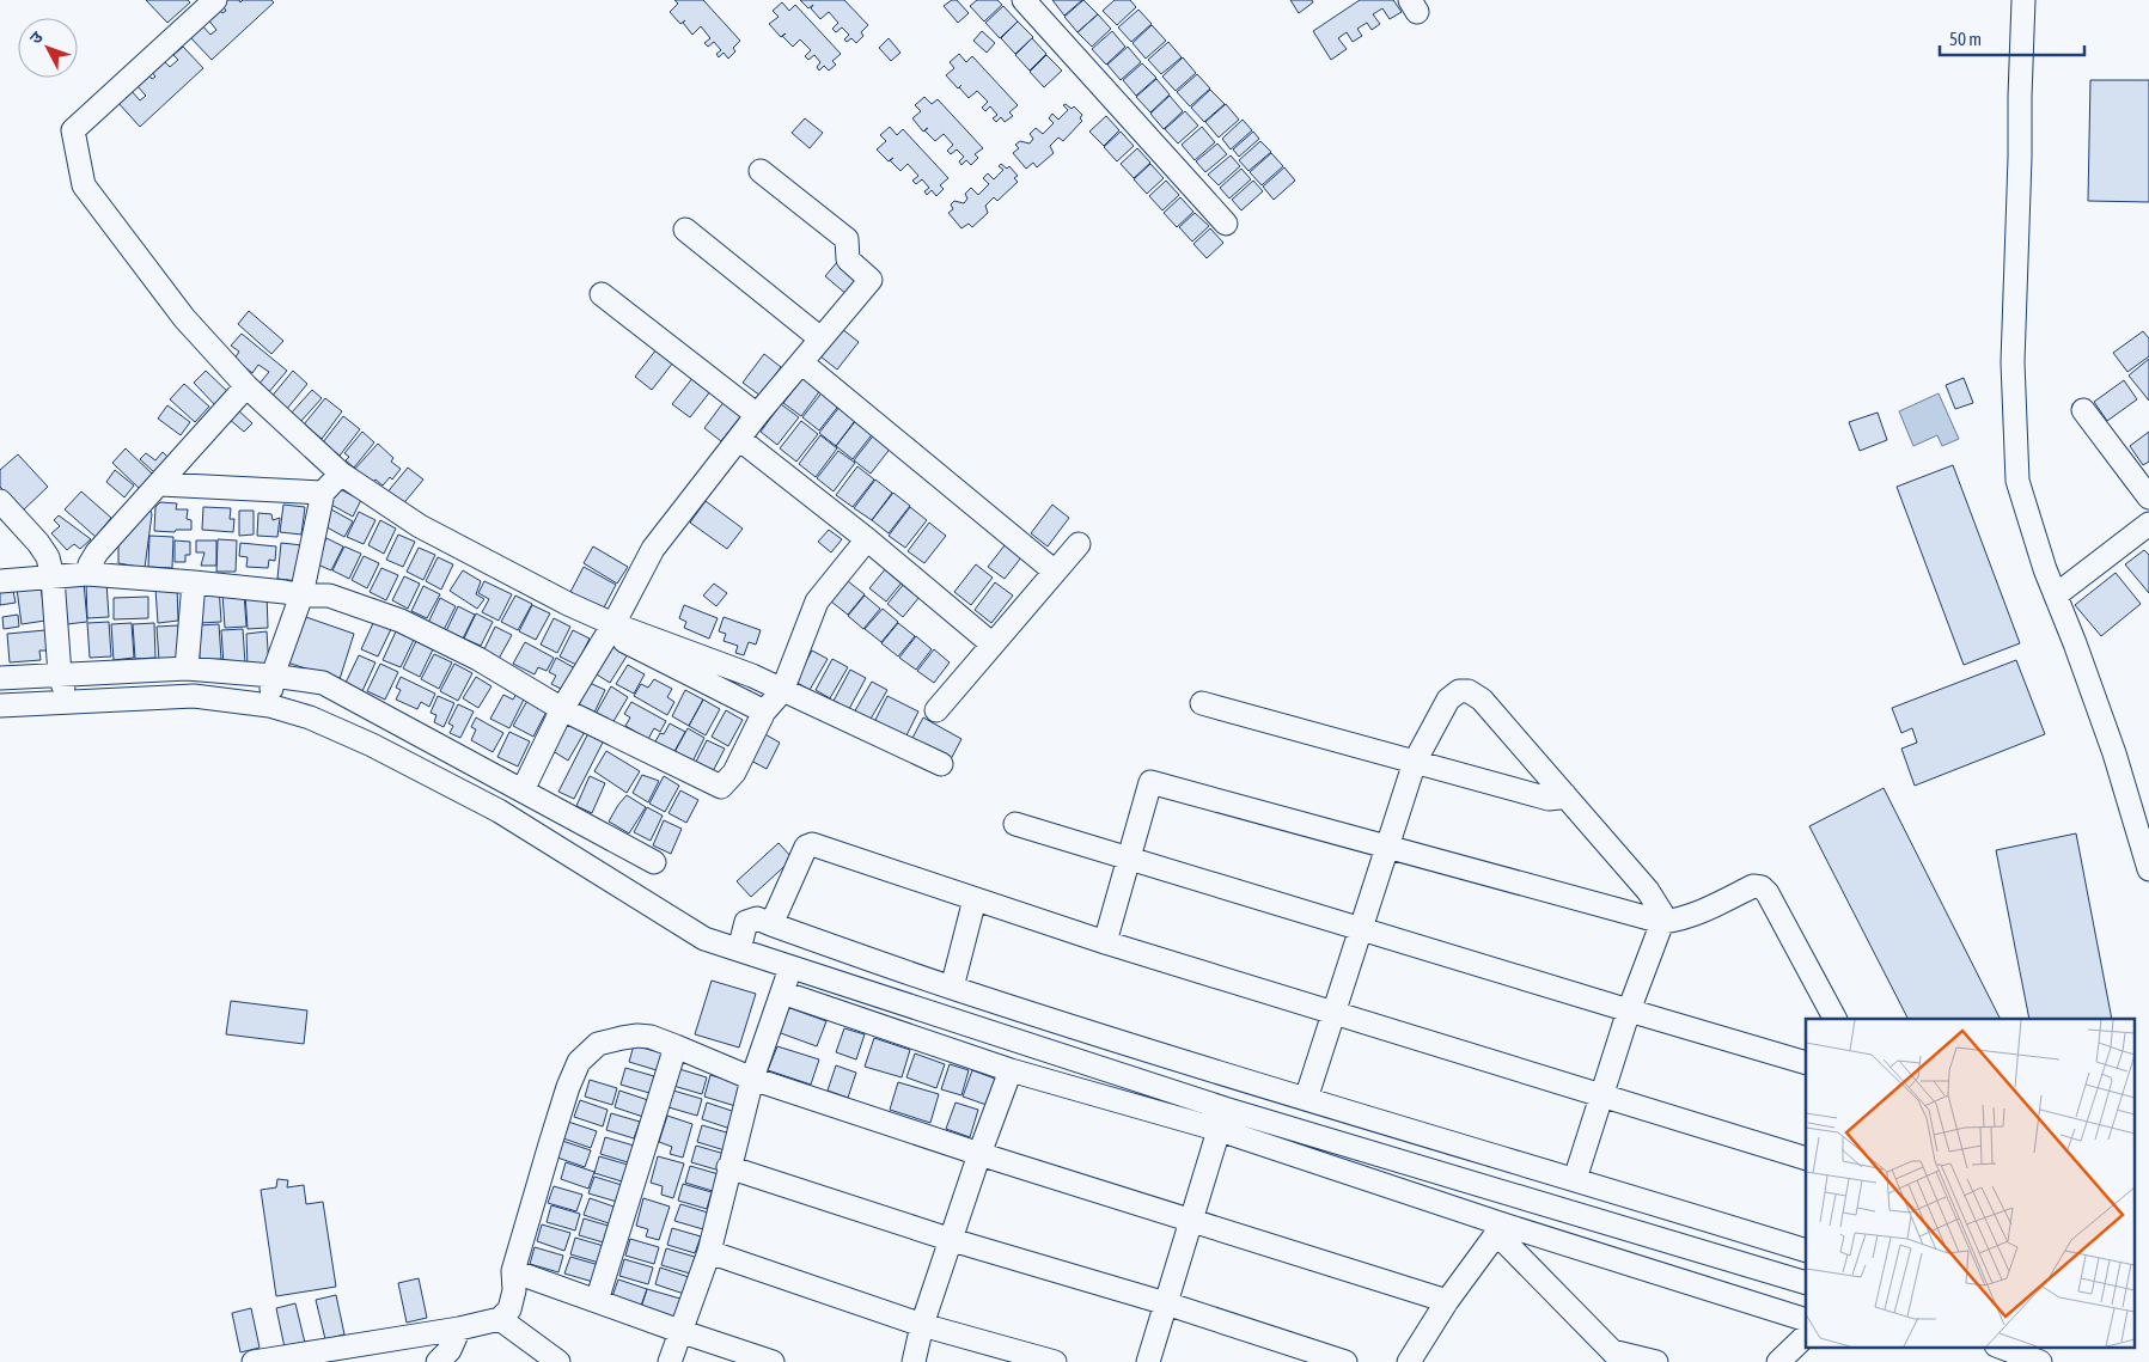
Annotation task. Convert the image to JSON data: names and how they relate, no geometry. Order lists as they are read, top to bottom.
{
  "scale_bar": "50 m",
  "north": "top left"
}
